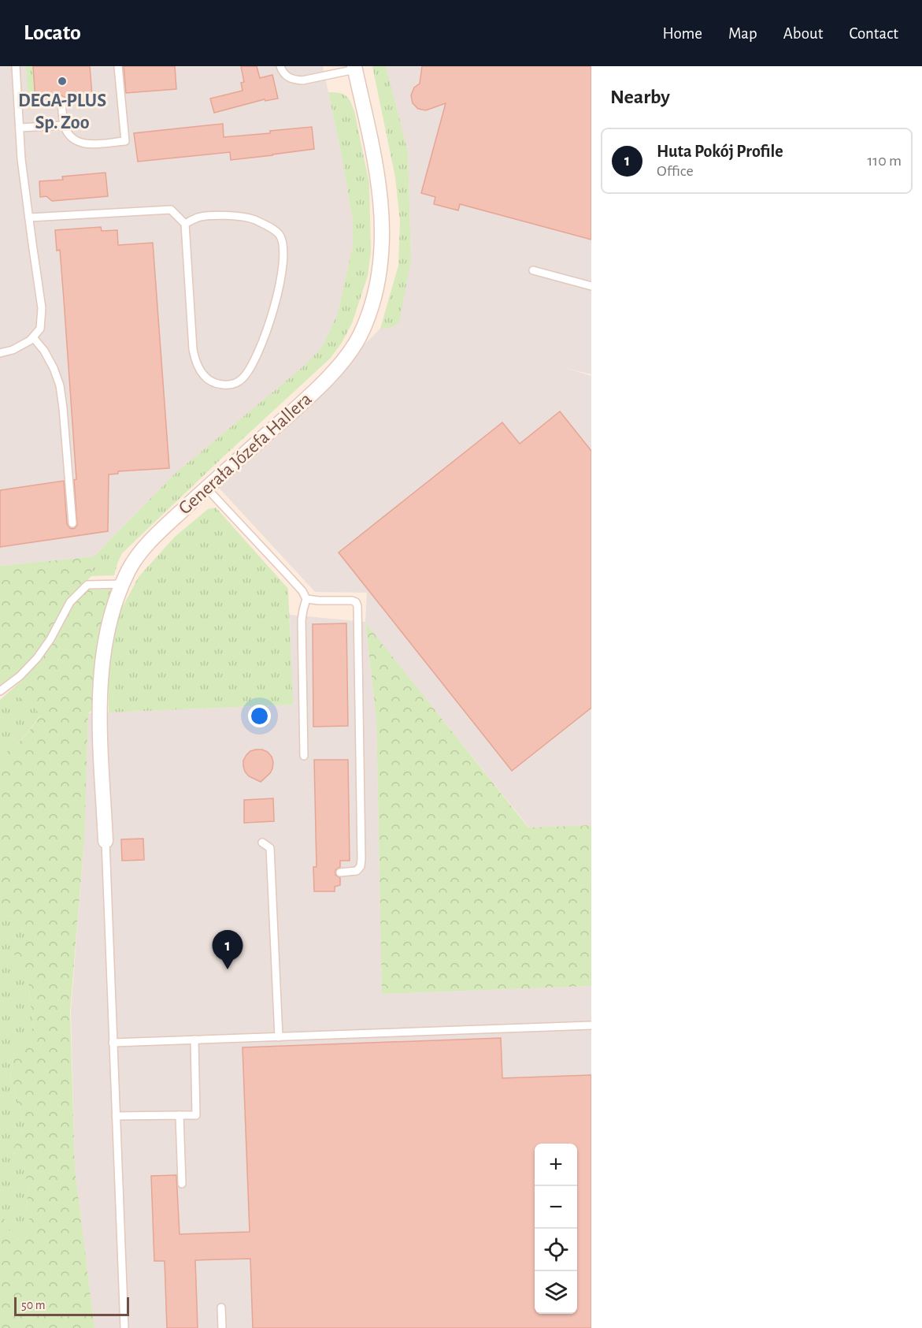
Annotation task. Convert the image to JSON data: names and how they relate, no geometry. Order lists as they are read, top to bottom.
{
  "streets": {
    "street": ["Generała Józefa Hallera"]
  },
  "places": ["DEGA-PLUS Sp. Zoo"],
  "scale_bar": "50 m",
  "page": {
    "header": "Locato",
    "nav": [
      "Home",
      "Map",
      "About",
      "Contact"
    ],
    "heading": "Nearby",
    "list": [
      {
        "mark": "1",
        "name": "Huta Pokój Profile",
        "note": "Office",
        "value": "110 m"
      }
    ],
    "pins": "1",
    "map_buttons": ["+", "−"],
    "scale": "50 m"
  }
}
